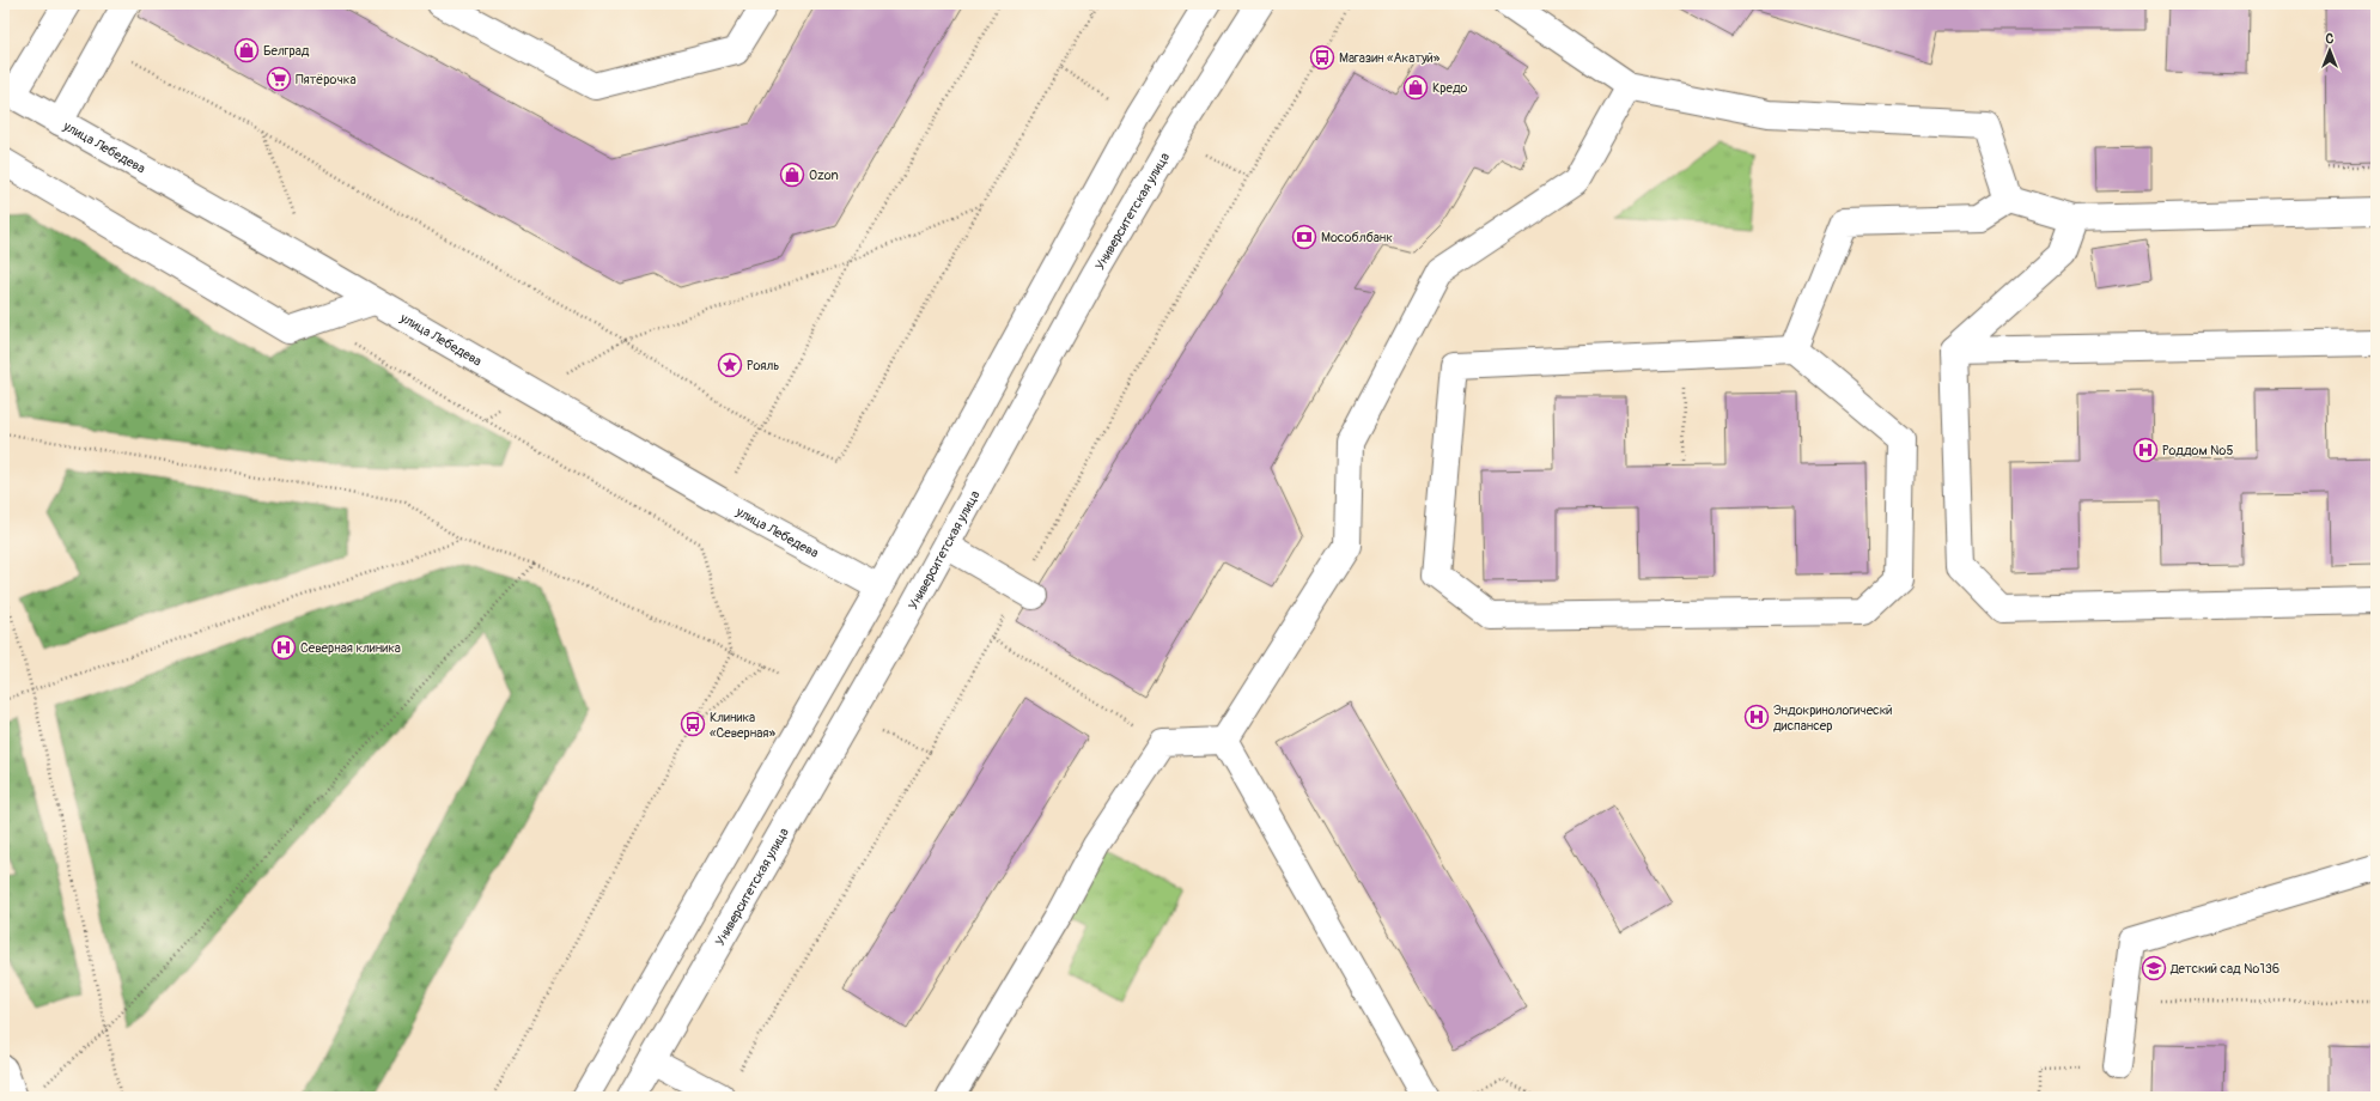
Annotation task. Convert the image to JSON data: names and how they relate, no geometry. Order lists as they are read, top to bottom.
{
  "streets": {
    "main road": ["улица Лебедева", "Университетская улица"]
  },
  "crossings": [
    ["улица Лебедева", "Университетская улица"]
  ],
  "places": {
    "shop": ["Белград", "Кредо", "Ozon"],
    "bus stop": ["Магазин «Акатуй»", "Клиника «Северная»"],
    "supermarket": ["Пятёрочка"],
    "bank": ["Мособлбанк"],
    "place": ["Рояль"],
    "hospital": ["Роддом №5", "Северная клиника", "Эндокринологическй диспансер"],
    "school or university": ["Детский сад №136"]
  },
  "north": "top"
}
